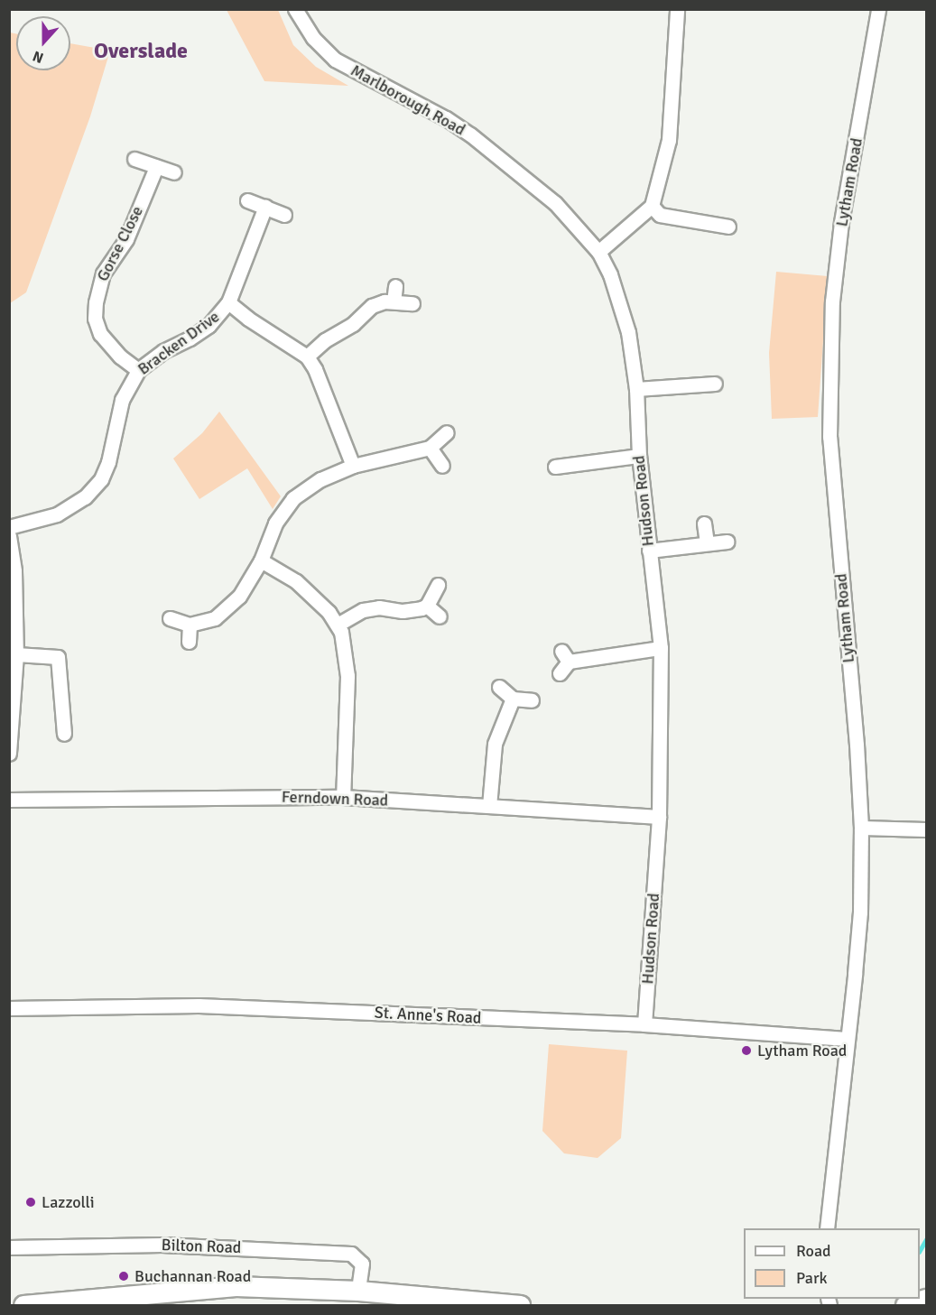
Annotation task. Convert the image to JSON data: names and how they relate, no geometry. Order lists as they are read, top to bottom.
{
  "streets": {
    "street": [
      "Marlborough Road",
      "Lytham Road",
      "Gorse Close",
      "Bracken Drive",
      "Hudson Road",
      "Ferndown Road",
      "St. Anne's Road",
      "Bilton Road"
    ]
  },
  "crossings": [
    ["Marlborough Road", "Hudson Road"],
    ["Lytham Road", "St. Anne's Road"],
    ["Gorse Close", "Bracken Drive"],
    ["Hudson Road", "Ferndown Road"],
    ["Hudson Road", "St. Anne's Road"]
  ],
  "districts": ["Overslade"],
  "places": ["Lytham Road", "Lazzolli", "Buchannan Road"],
  "legend": ["Road", "Park"],
  "north": "bottom"
}
